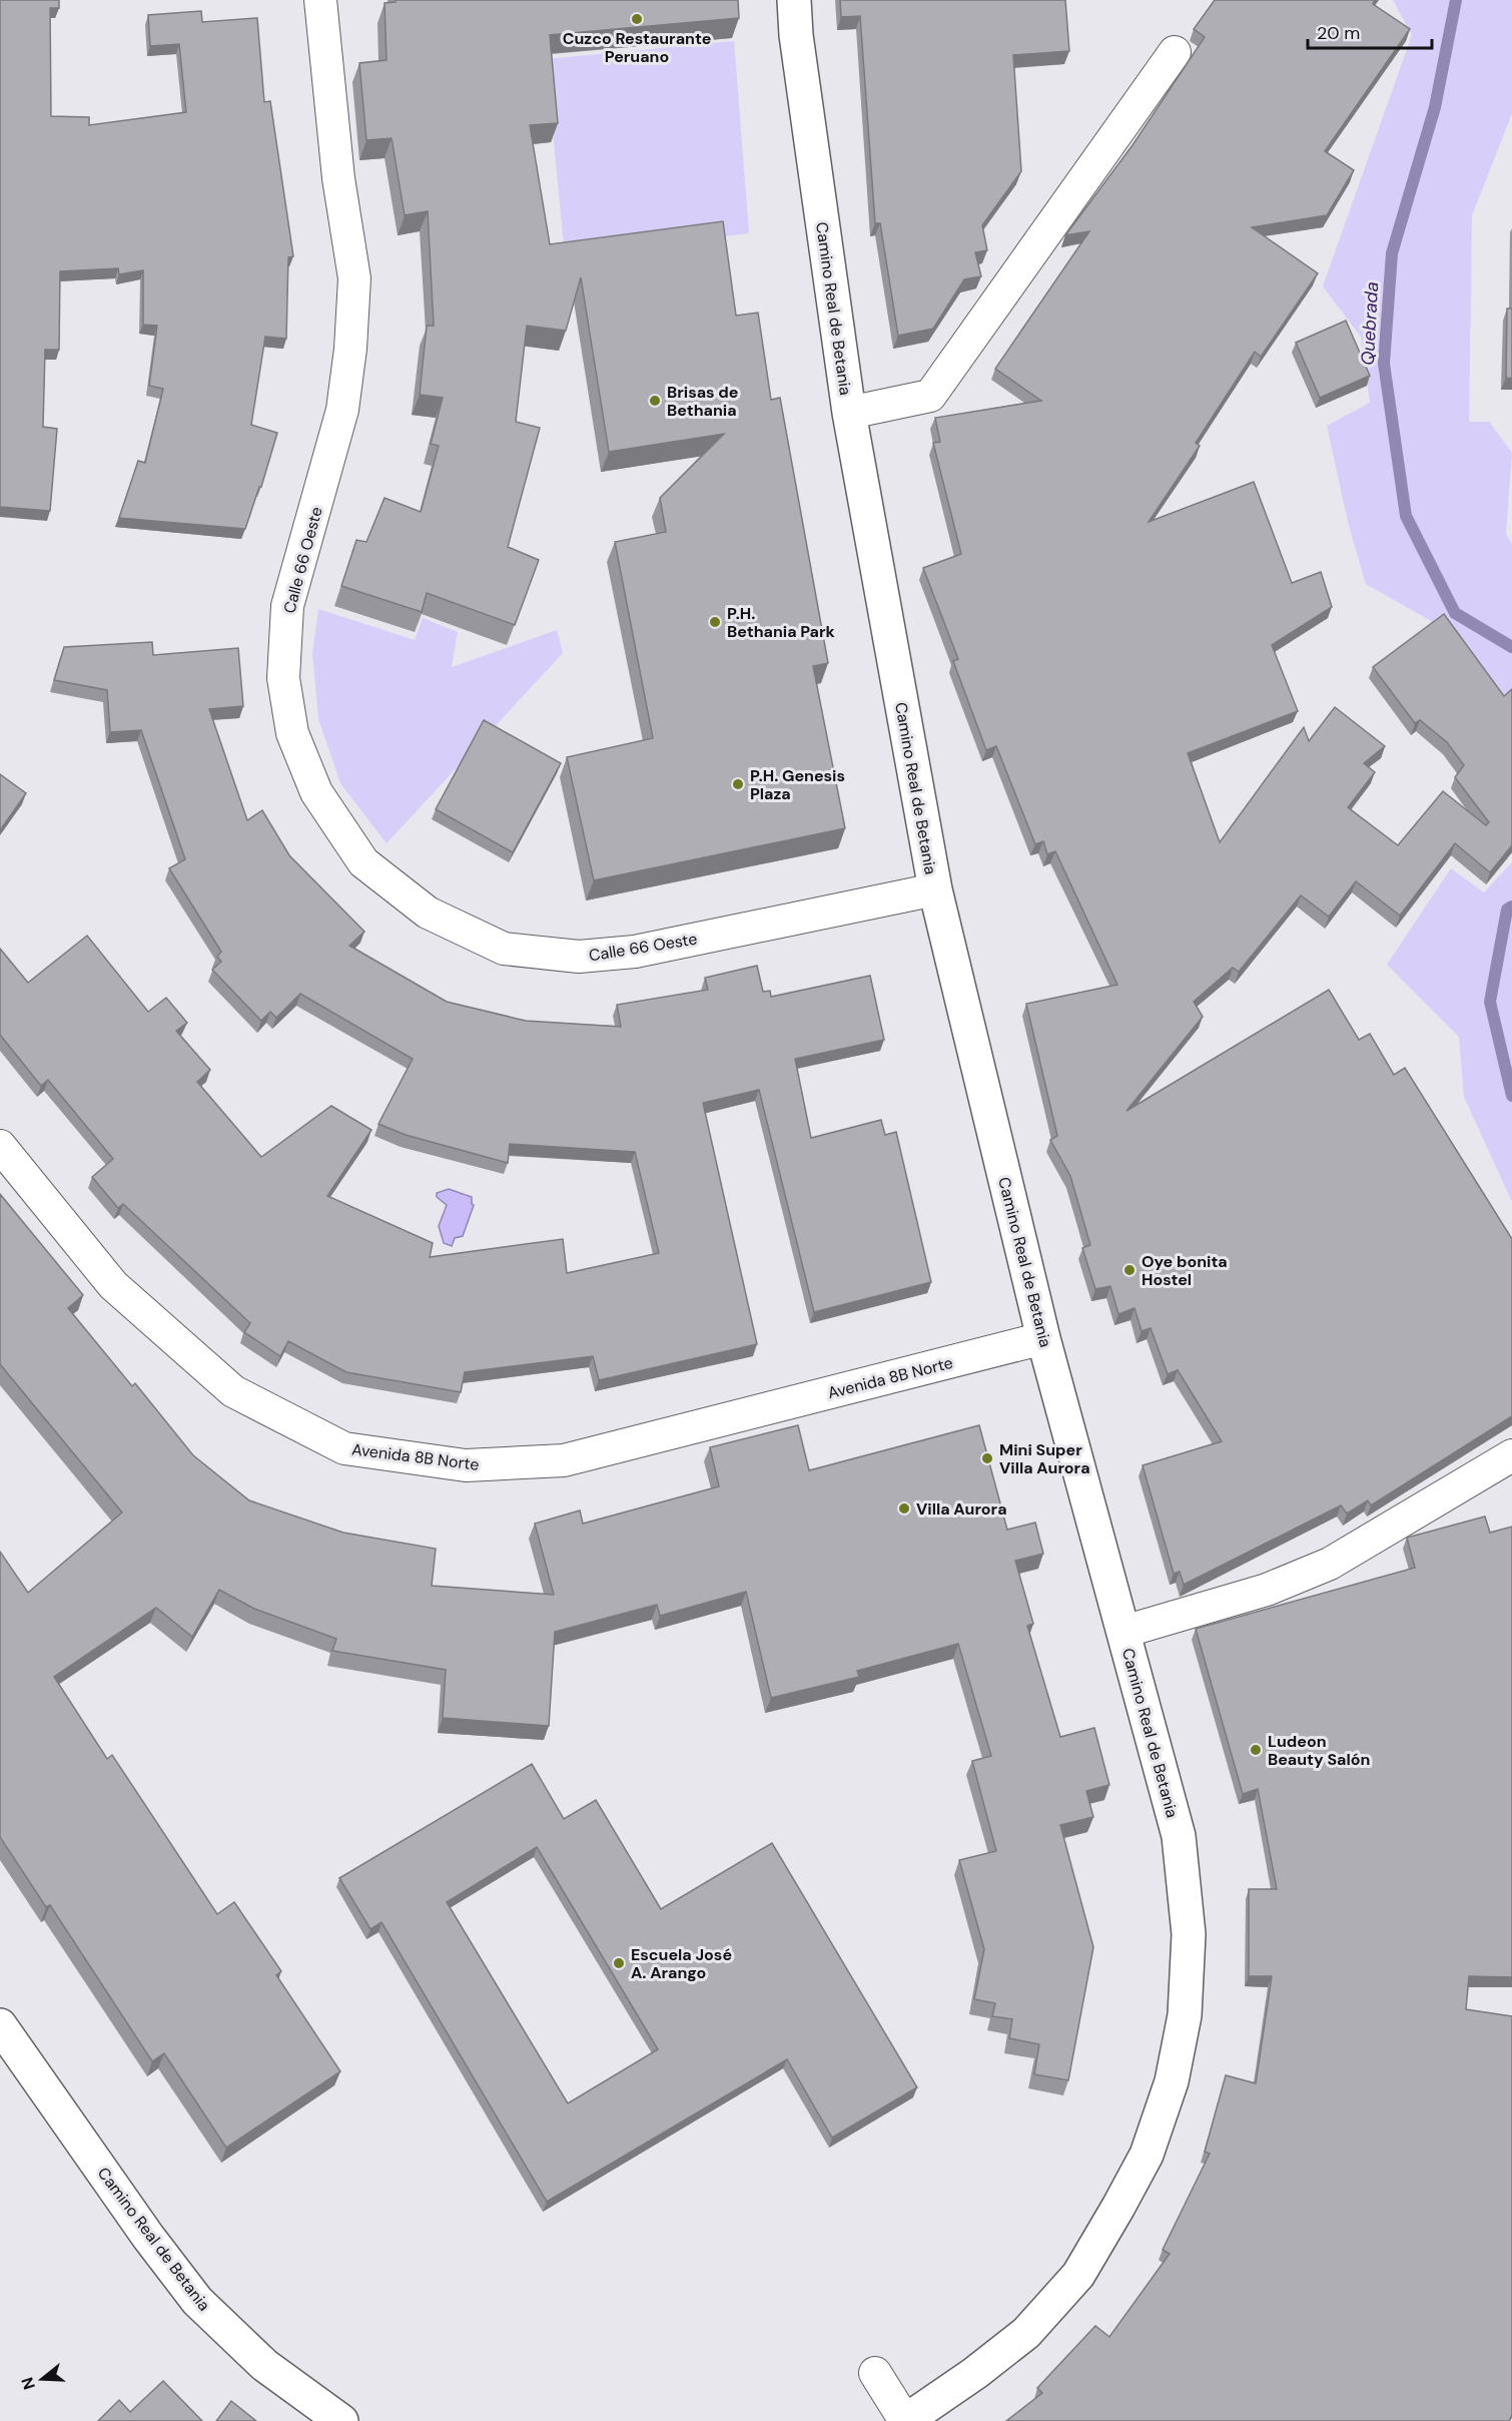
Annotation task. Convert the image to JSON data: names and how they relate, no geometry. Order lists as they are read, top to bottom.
{
  "streets": {
    "street": ["Camino Real de Betania", "Calle 66 Oeste", "Avenida 8B Norte"]
  },
  "crossings": [
    ["Camino Real de Betania", "Calle 66 Oeste"],
    ["Camino Real de Betania", "Avenida 8B Norte"]
  ],
  "water": ["Quebrada"],
  "places": [
    "Cuzco Restaurante Peruano",
    "Brisas de Bethania",
    "P.H. Bethania Park",
    "P.H. Genesis Plaza",
    "Oye bonita Hostel",
    "Mini Super Villa Aurora",
    "Villa Aurora",
    "Ludeon Beauty Salón",
    "Escuela José A. Arango"
  ],
  "scale_bar": "20 m",
  "north": "left"
}
